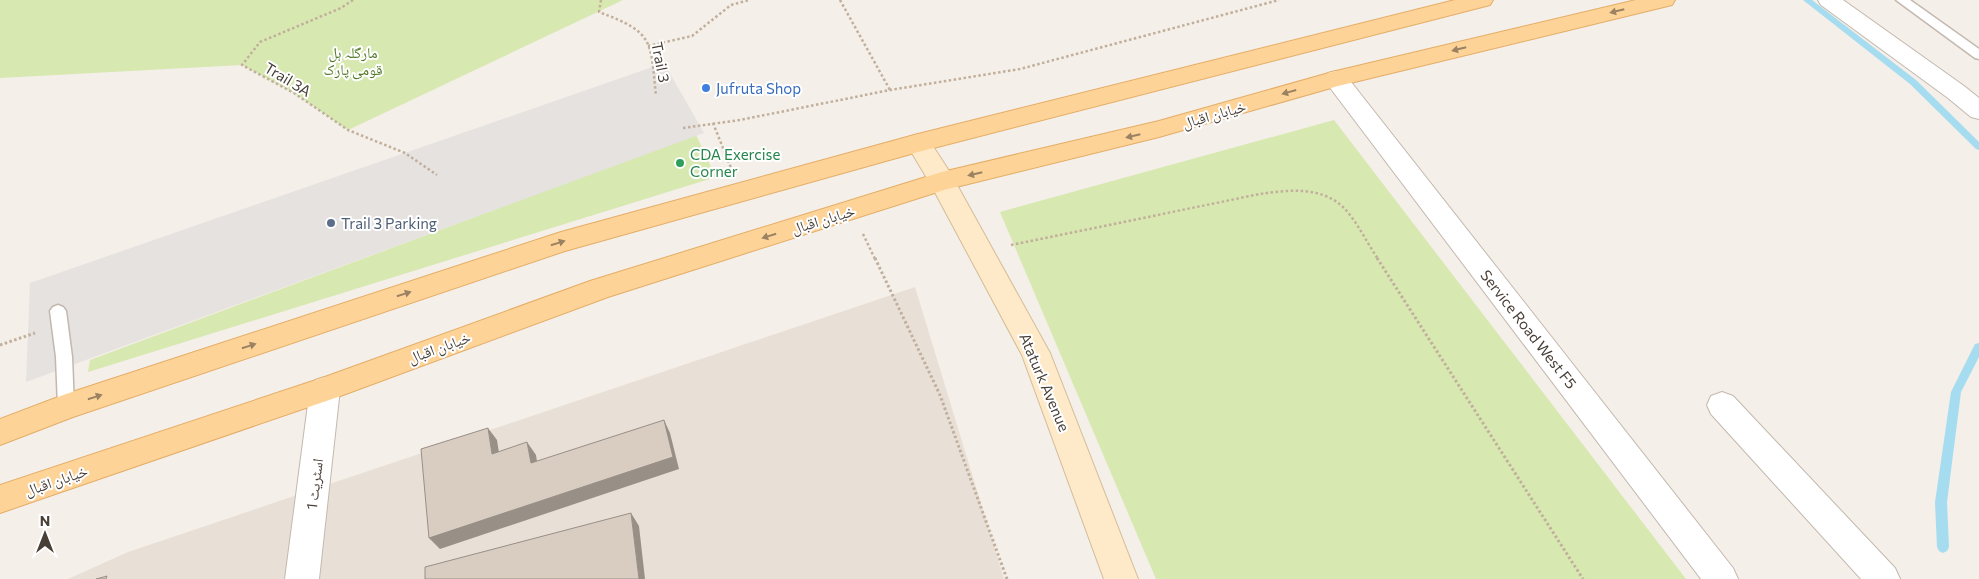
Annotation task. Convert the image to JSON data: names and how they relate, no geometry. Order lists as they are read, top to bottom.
{
  "streets": {
    "main road": ["خیابان اقبال"],
    "street": ["Service Road West F5", "Ataturk Avenue", "اسٹریٹ 1"],
    "path": ["Trail 3", "Trail 3A"]
  },
  "crossings": [
    ["خیابان اقبال", "Service Road West F5"],
    ["خیابان اقبال", "Ataturk Avenue"],
    ["خیابان اقبال", "اسٹریٹ 1"]
  ],
  "parks": ["مارگلہ ہل قومی پارک"],
  "places": ["Jufruta Shop", "CDA Exercise Corner", "Trail 3 Parking"],
  "north": "top"
}
